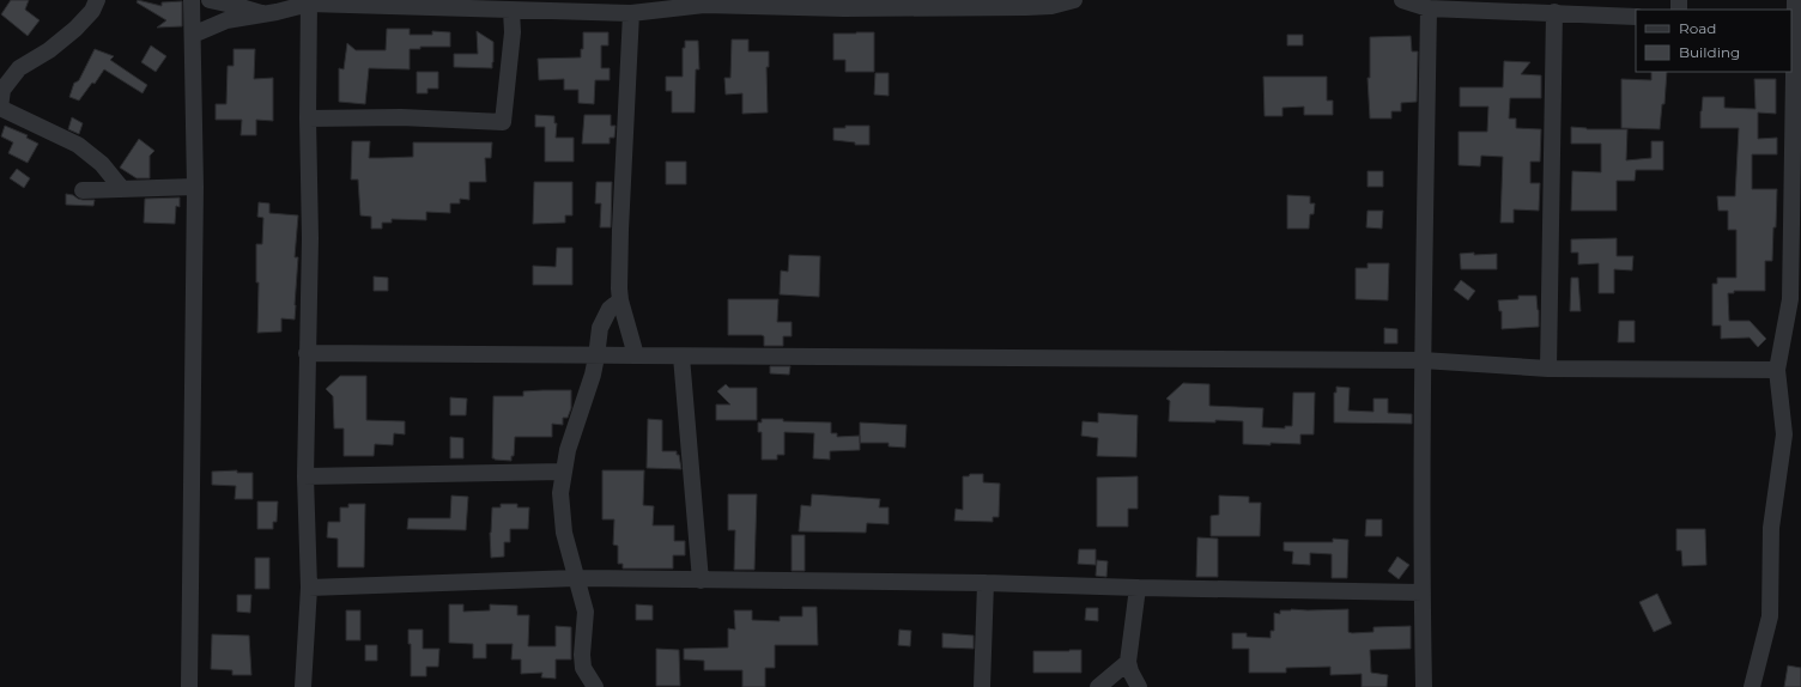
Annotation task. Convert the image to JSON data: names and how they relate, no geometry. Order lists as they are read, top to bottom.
{
  "legend": ["Road", "Building"]
}
